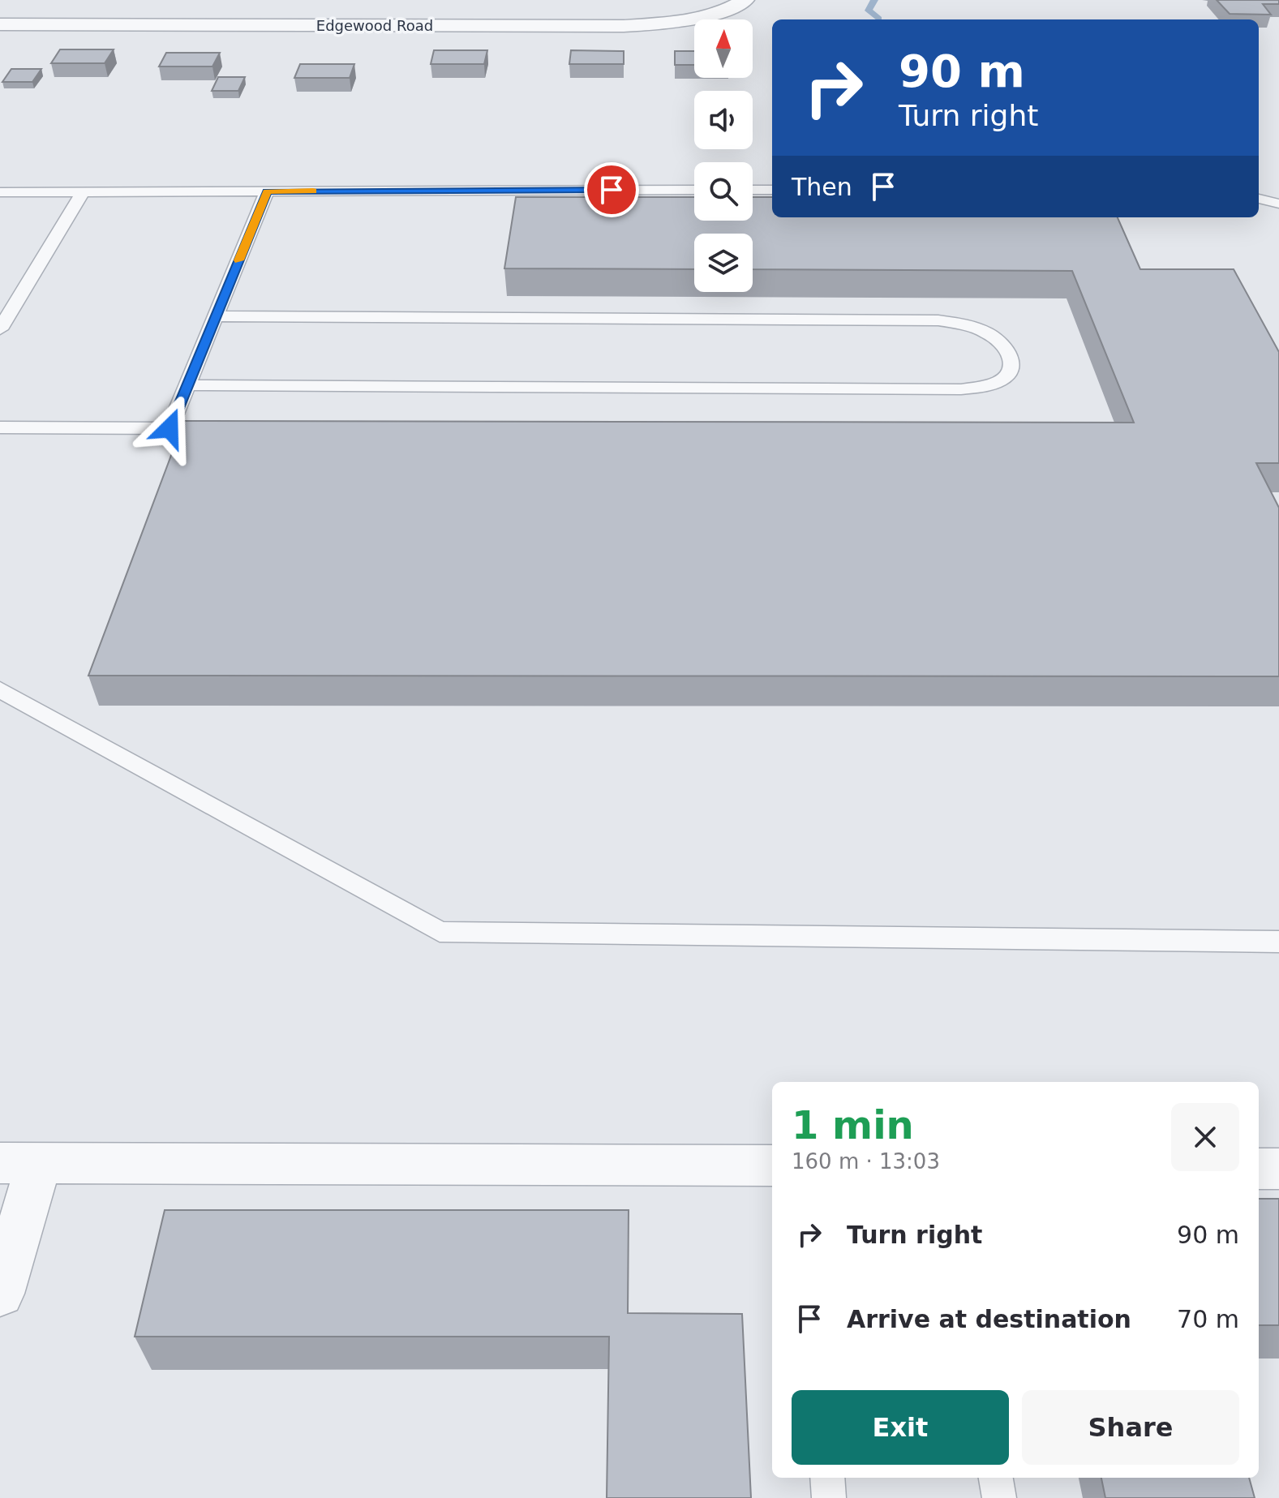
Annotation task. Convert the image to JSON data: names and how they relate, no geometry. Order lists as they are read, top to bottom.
{
  "streets": {
    "street": ["Edgewood Road"]
  },
  "north": "top",
  "page": {
    "turn": ["90 m", "Turn right"],
    "then": "Then",
    "heading": ["1 min", "160 m · 13:03"],
    "list": [
      {
        "name": "Turn right",
        "value": "90 m"
      },
      {
        "name": "Arrive at destination",
        "value": "70 m"
      }
    ],
    "buttons": ["Exit", "Share"]
  }
}
